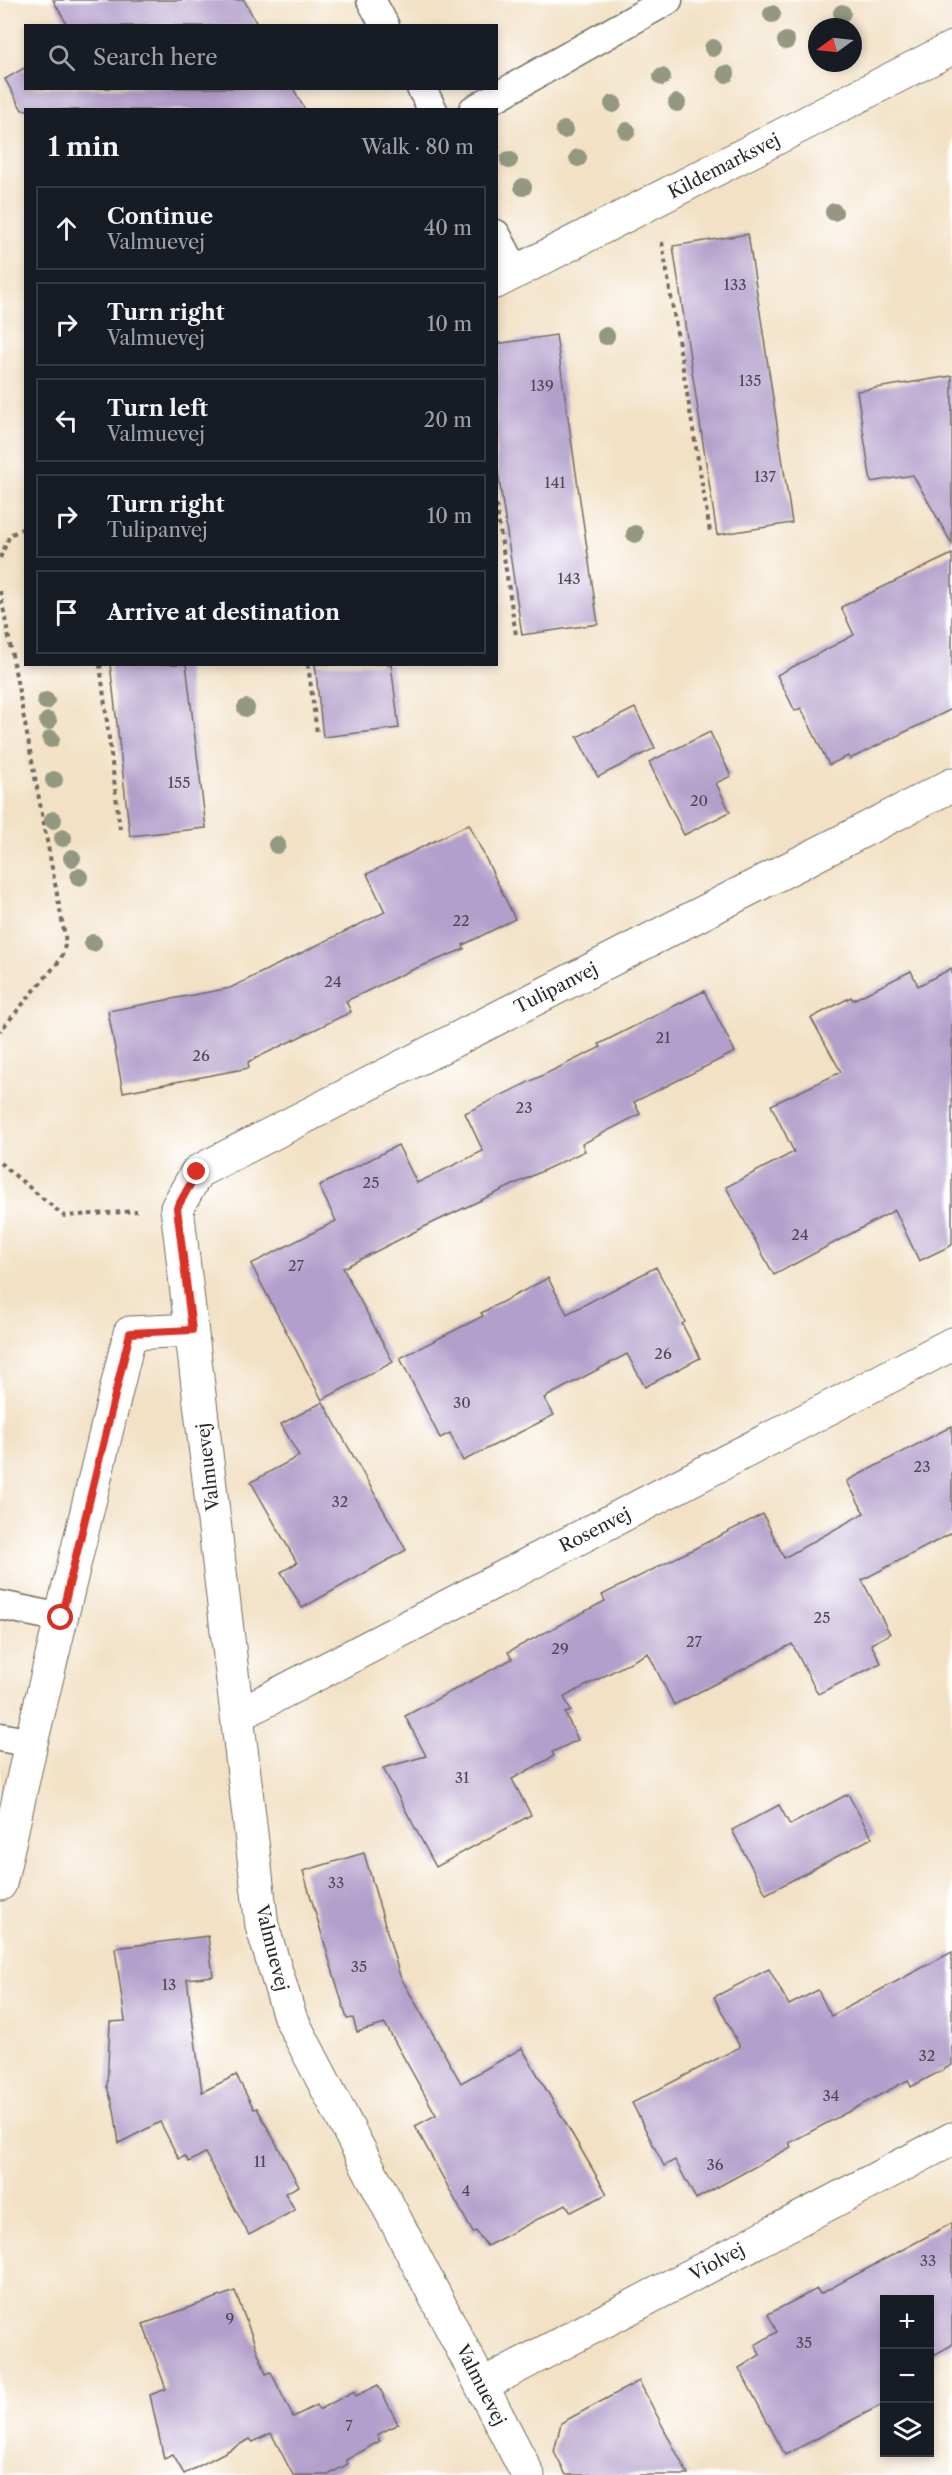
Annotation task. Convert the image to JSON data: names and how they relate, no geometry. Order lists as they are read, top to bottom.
{
  "streets": {
    "street": [
      "Kildemarksvej",
      "Tulipanvej",
      "Valmuevej",
      "Rosenvej",
      "Violvej"
    ]
  },
  "crossings": [
    ["Tulipanvej", "Valmuevej"],
    ["Valmuevej", "Rosenvej"],
    ["Valmuevej", "Violvej"]
  ],
  "house_numbers": [
    "133",
    "135",
    "139",
    "137",
    "141",
    "143",
    "155",
    "20",
    "22",
    "24",
    "21",
    "26",
    "23",
    "25",
    "24",
    "27",
    "26",
    "30",
    "23",
    "32",
    "25",
    "27",
    "29",
    "31",
    "33",
    "35",
    "13",
    "32",
    "34",
    "11",
    "36",
    "4",
    "33",
    "9",
    "35",
    "7"
  ],
  "north": "left",
  "page": {
    "search": "Search here",
    "heading": ["1 min", "Walk · 80 m"],
    "list": [
      ["Continue", "Valmuevej", "40 m"],
      ["Turn right", "Valmuevej", "10 m"],
      ["Turn left", "Valmuevej", "20 m"],
      ["Turn right", "Tulipanvej", "10 m"],
      "Arrive at destination"
    ],
    "map_buttons": ["+", "−"]
  }
}
